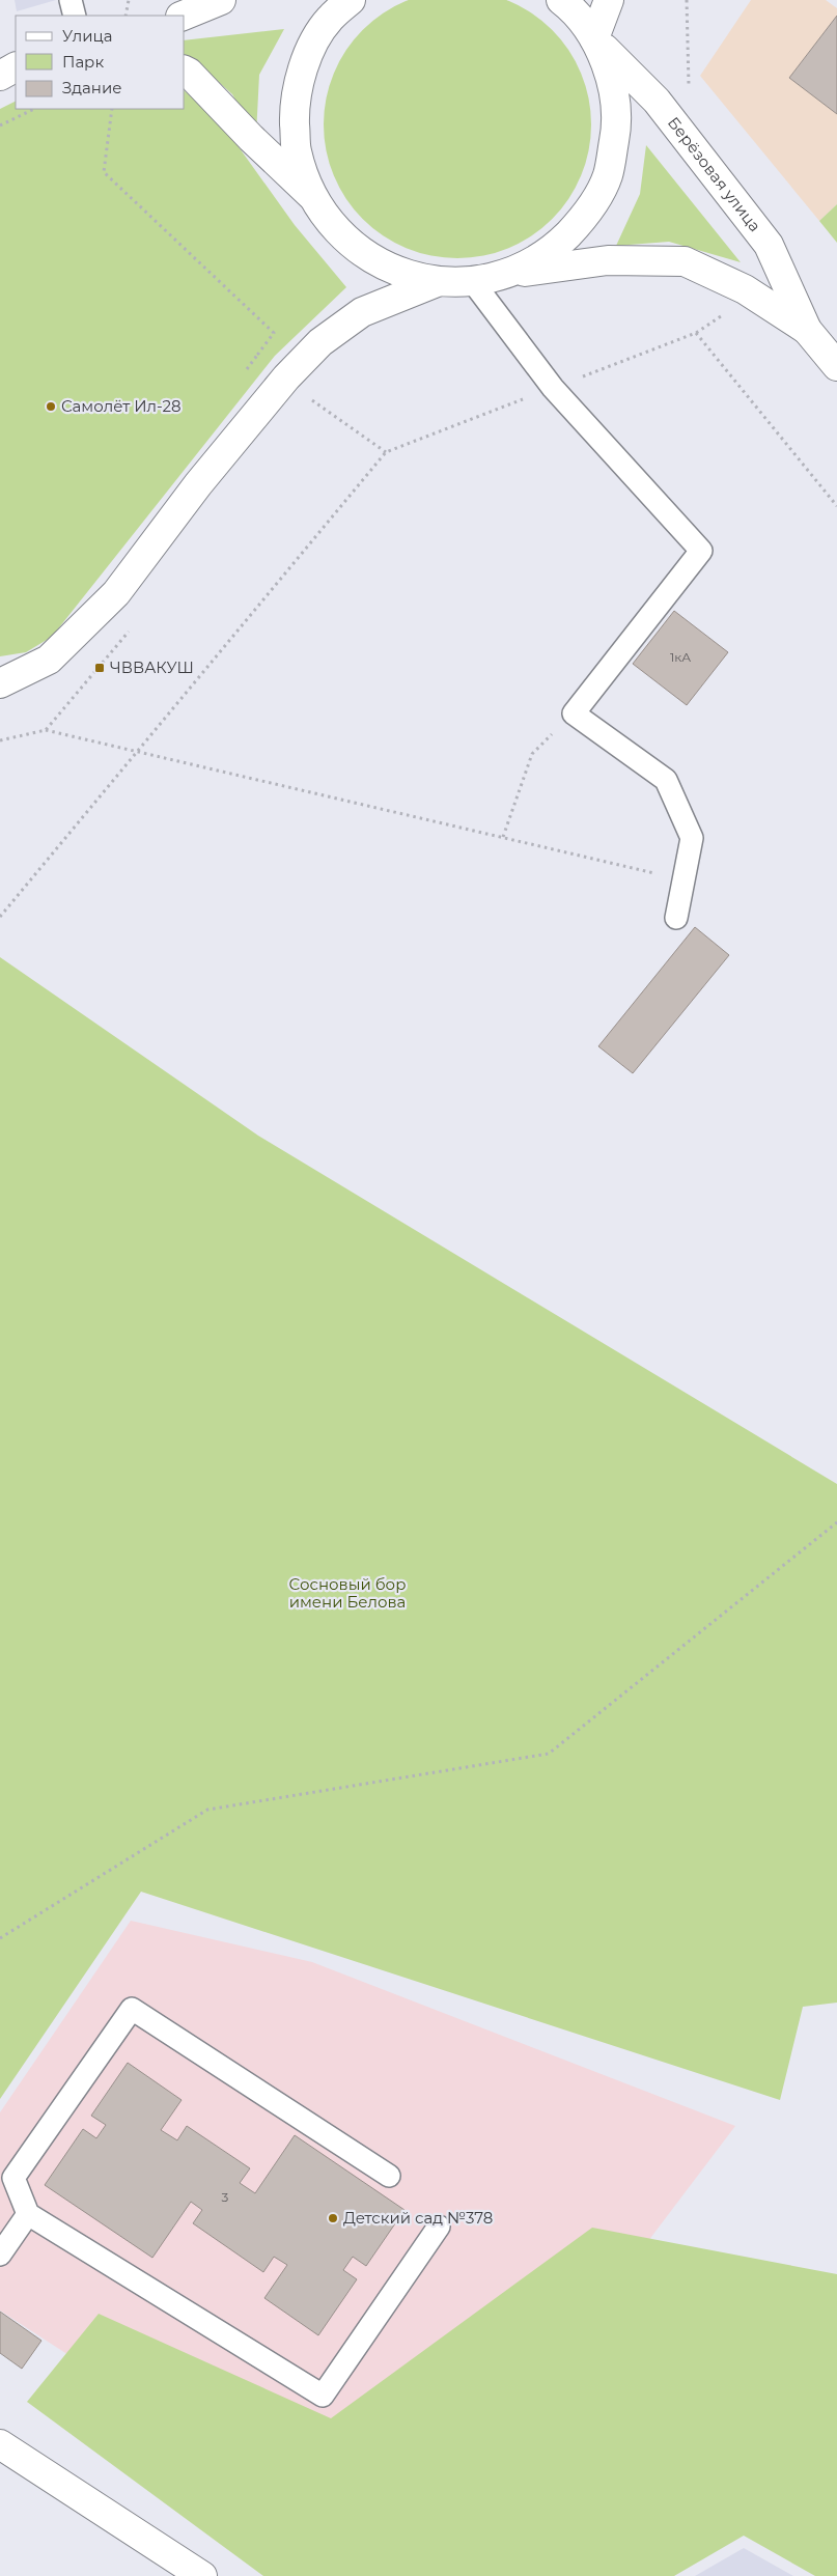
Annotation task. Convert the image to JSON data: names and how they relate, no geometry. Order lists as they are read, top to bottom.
{
  "streets": {
    "main road": ["Берёзовая улица"]
  },
  "parks": ["Сосновый бор имени Белова"],
  "places": {
    "other": ["Самолёт Ил-28", "Детский сад №378"],
    "transit": ["ЧВВАКУШ"]
  },
  "house_numbers": ["1кА", "3"],
  "legend": ["Улица", "Парк", "Здание"]
}
